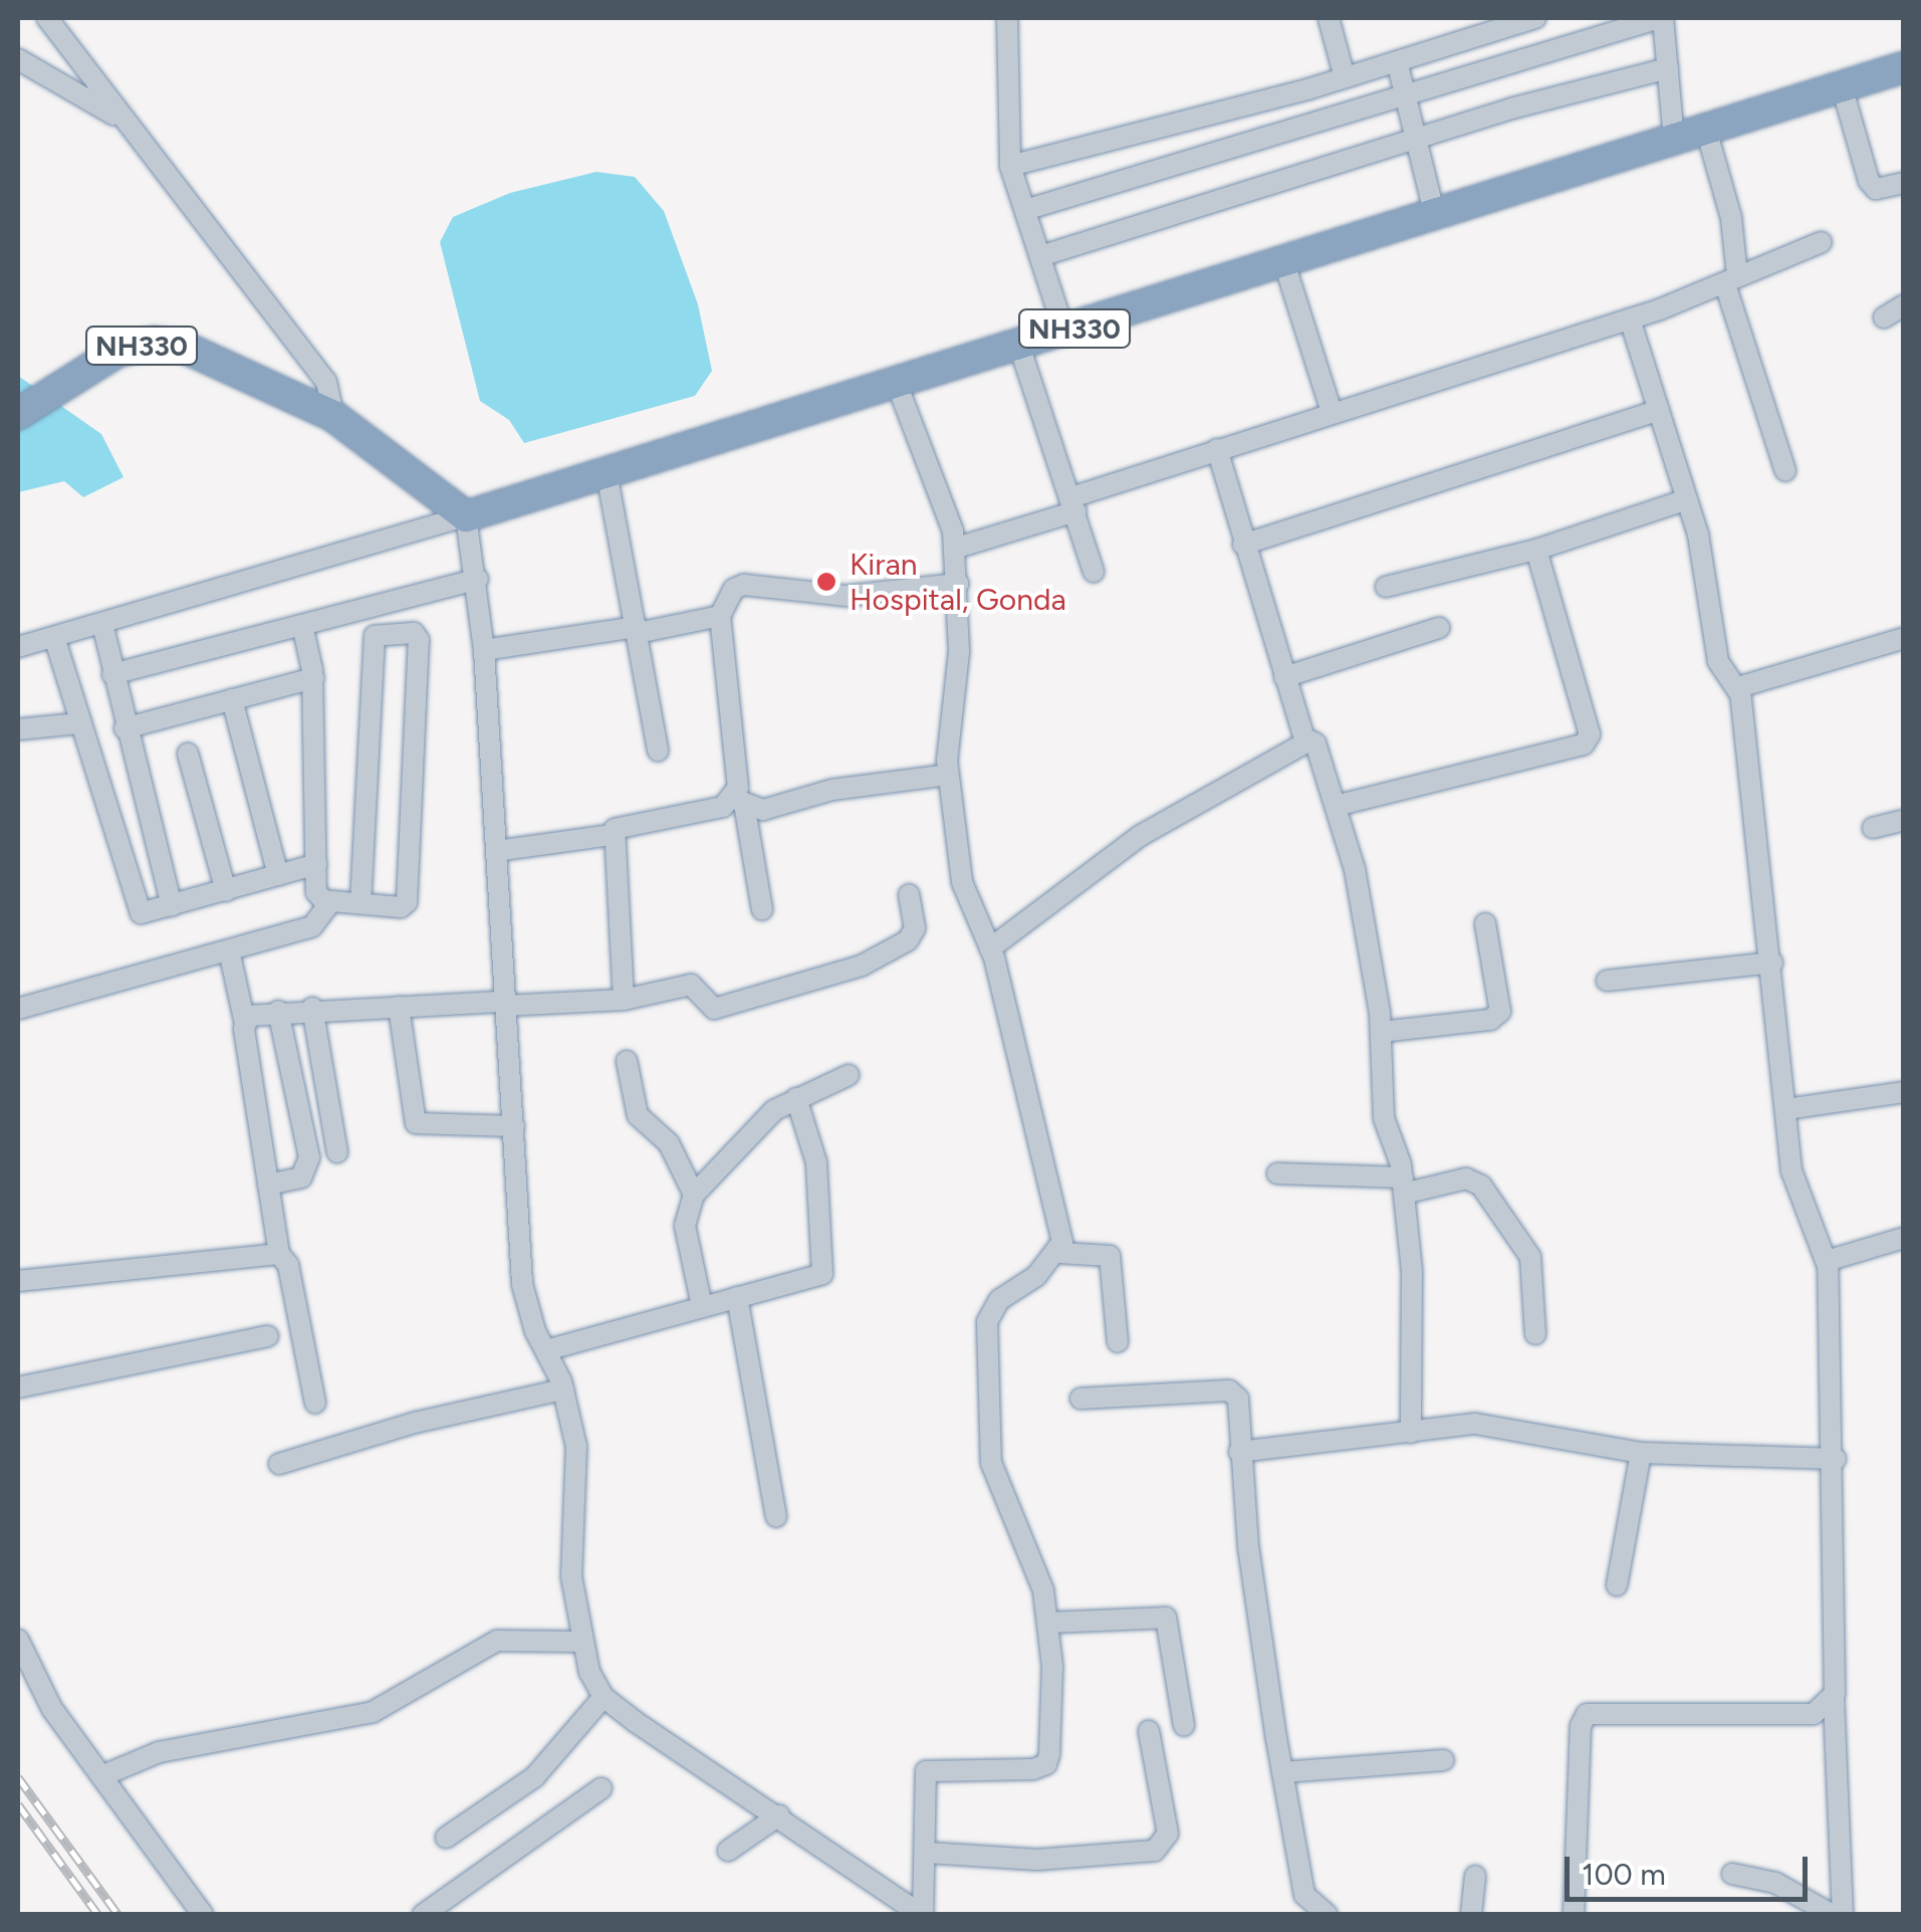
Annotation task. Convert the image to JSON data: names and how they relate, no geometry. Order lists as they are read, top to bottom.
{
  "streets": {
    "highway": ["NH330"]
  },
  "places": ["Kiran Hospital, Gonda"],
  "scale_bar": "100 m"
}
